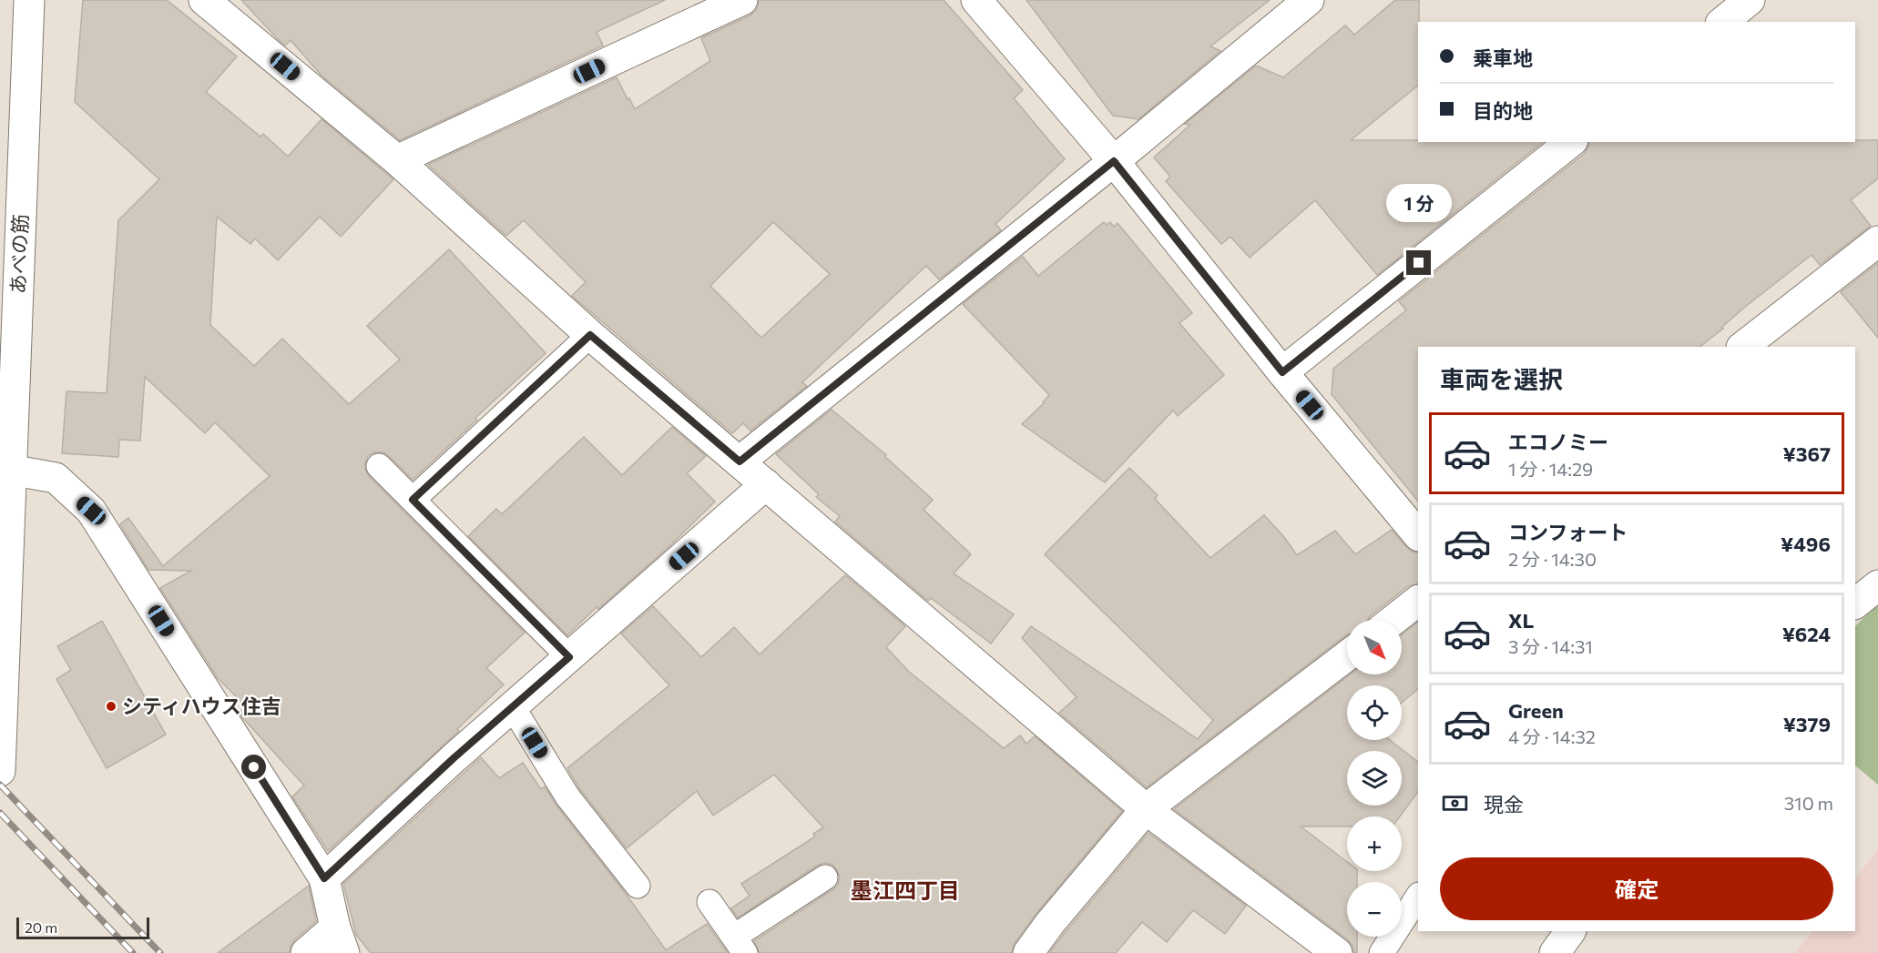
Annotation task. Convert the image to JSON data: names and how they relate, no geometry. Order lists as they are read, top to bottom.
{
  "streets": {
    "street": ["あべの筋"]
  },
  "districts": ["墨江四丁目"],
  "places": ["シティハウス住吉"],
  "scale_bar": "20 m",
  "north": "bottom right",
  "page": {
    "banner": ["乗車地", "目的地"],
    "bubble": "1 分",
    "heading": "車両を選択",
    "list": [
      {
        "name": "エコノミー",
        "note": "1 分 · 14:29",
        "value": "¥367"
      },
      {
        "name": "コンフォート",
        "note": "2 分 · 14:30",
        "value": "¥496"
      },
      {
        "name": "XL",
        "note": "3 分 · 14:31",
        "value": "¥624"
      },
      {
        "name": "Green",
        "note": "4 分 · 14:32",
        "value": "¥379"
      }
    ],
    "map_buttons": ["+", "−"],
    "pay": ["現金", "310 m"],
    "buttons": "確定",
    "scale": "20 m"
  }
}
